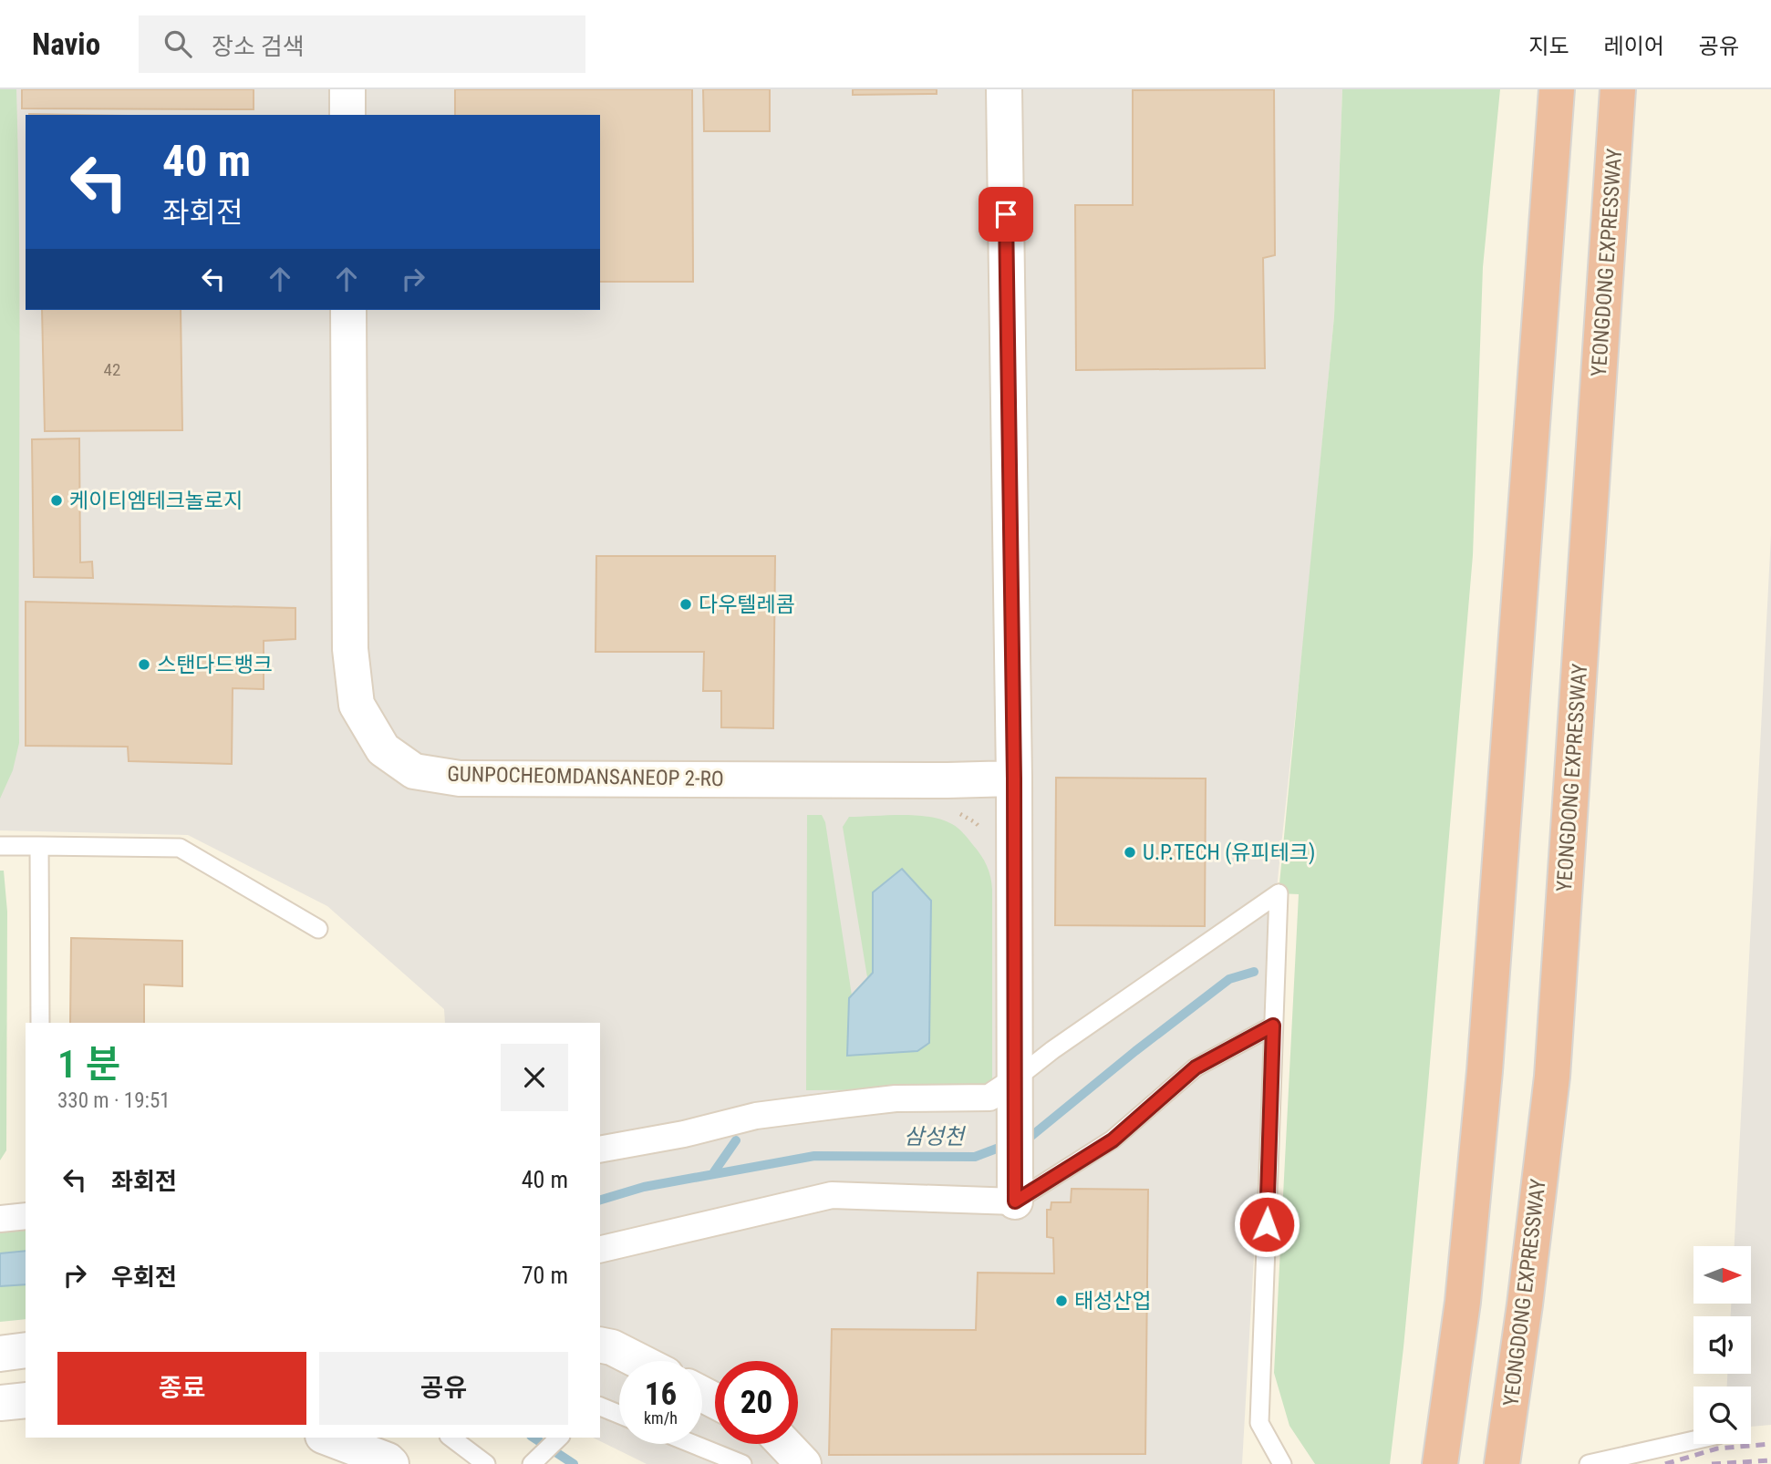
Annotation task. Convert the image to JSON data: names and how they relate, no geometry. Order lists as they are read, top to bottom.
{
  "streets": {
    "highway": ["YEONGDONG EXPRESSWAY"],
    "street": ["GUNPOCHEOMDANSANEOP 2-RO"]
  },
  "water": ["삼성천"],
  "places": [
    "케이티엠테크놀로지",
    "다우텔레콤",
    "스탠다드뱅크",
    "U.P.TECH (유피테크)",
    "태성산업"
  ],
  "house_numbers": ["42"],
  "north": "right",
  "page": {
    "header": "Navio",
    "search": "장소 검색",
    "nav": ["지도", "레이어", "공유"],
    "turn": ["40 m", "좌회전"],
    "heading": ["1 분", "330 m · 19:51"],
    "list": [
      {
        "name": "좌회전",
        "value": "40 m"
      },
      {
        "name": "우회전",
        "value": "70 m"
      }
    ],
    "buttons": ["종료", "공유"],
    "speed": "16 km/h",
    "limit": "20"
  }
}
